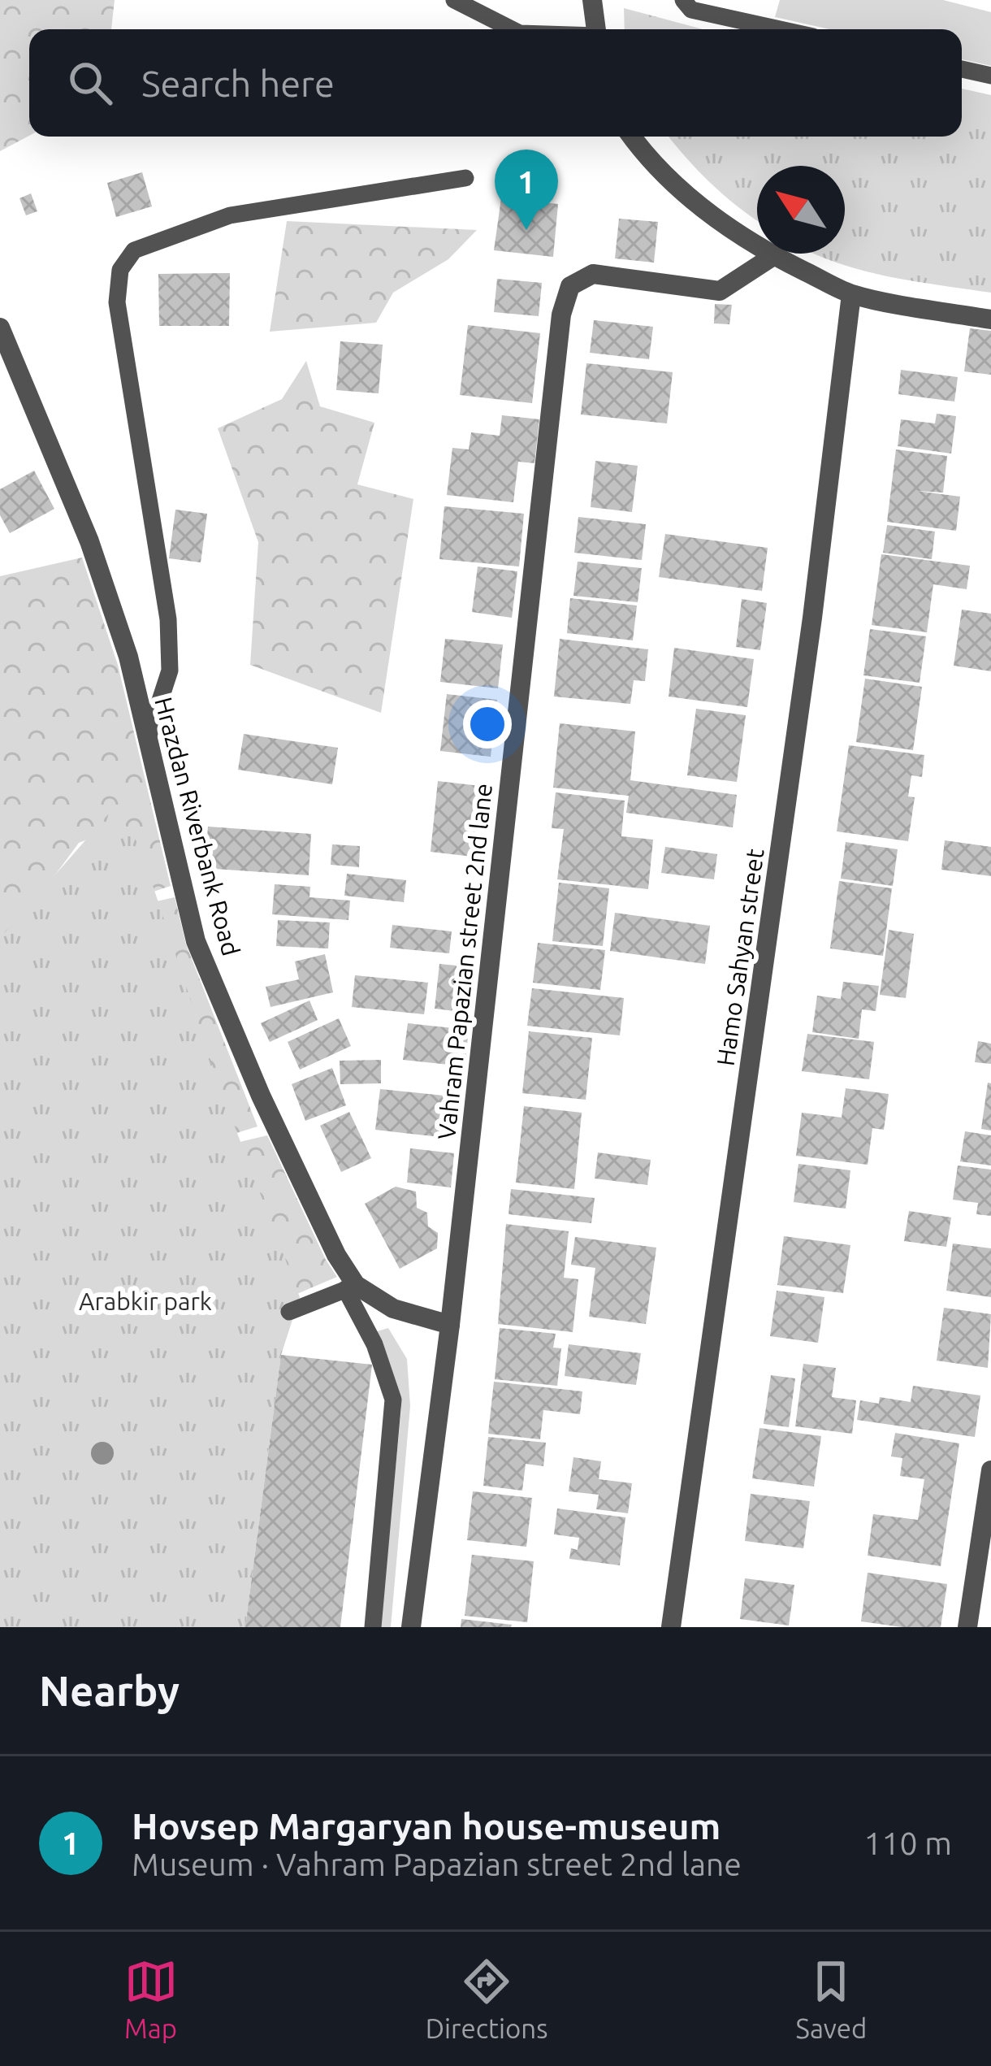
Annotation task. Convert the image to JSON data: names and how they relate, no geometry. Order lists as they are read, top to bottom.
{
  "streets": {
    "street": ["Hrazdan Riverbank Road", "Hamo Sahyan street", "Vahram Papazian street 2nd lane"]
  },
  "crossings": [
    ["Hrazdan Riverbank Road", "Vahram Papazian street 2nd lane"]
  ],
  "parks": ["Arabkir park"],
  "north": "top left",
  "page": {
    "search": "Search here",
    "pins": "1",
    "heading": "Nearby",
    "list": [
      {
        "mark": "1",
        "name": "Hovsep Margaryan house-museum",
        "note": "Museum · Vahram Papazian street 2nd lane",
        "value": "110 m"
      }
    ],
    "nav": ["Map", "Directions", "Saved"]
  }
}
